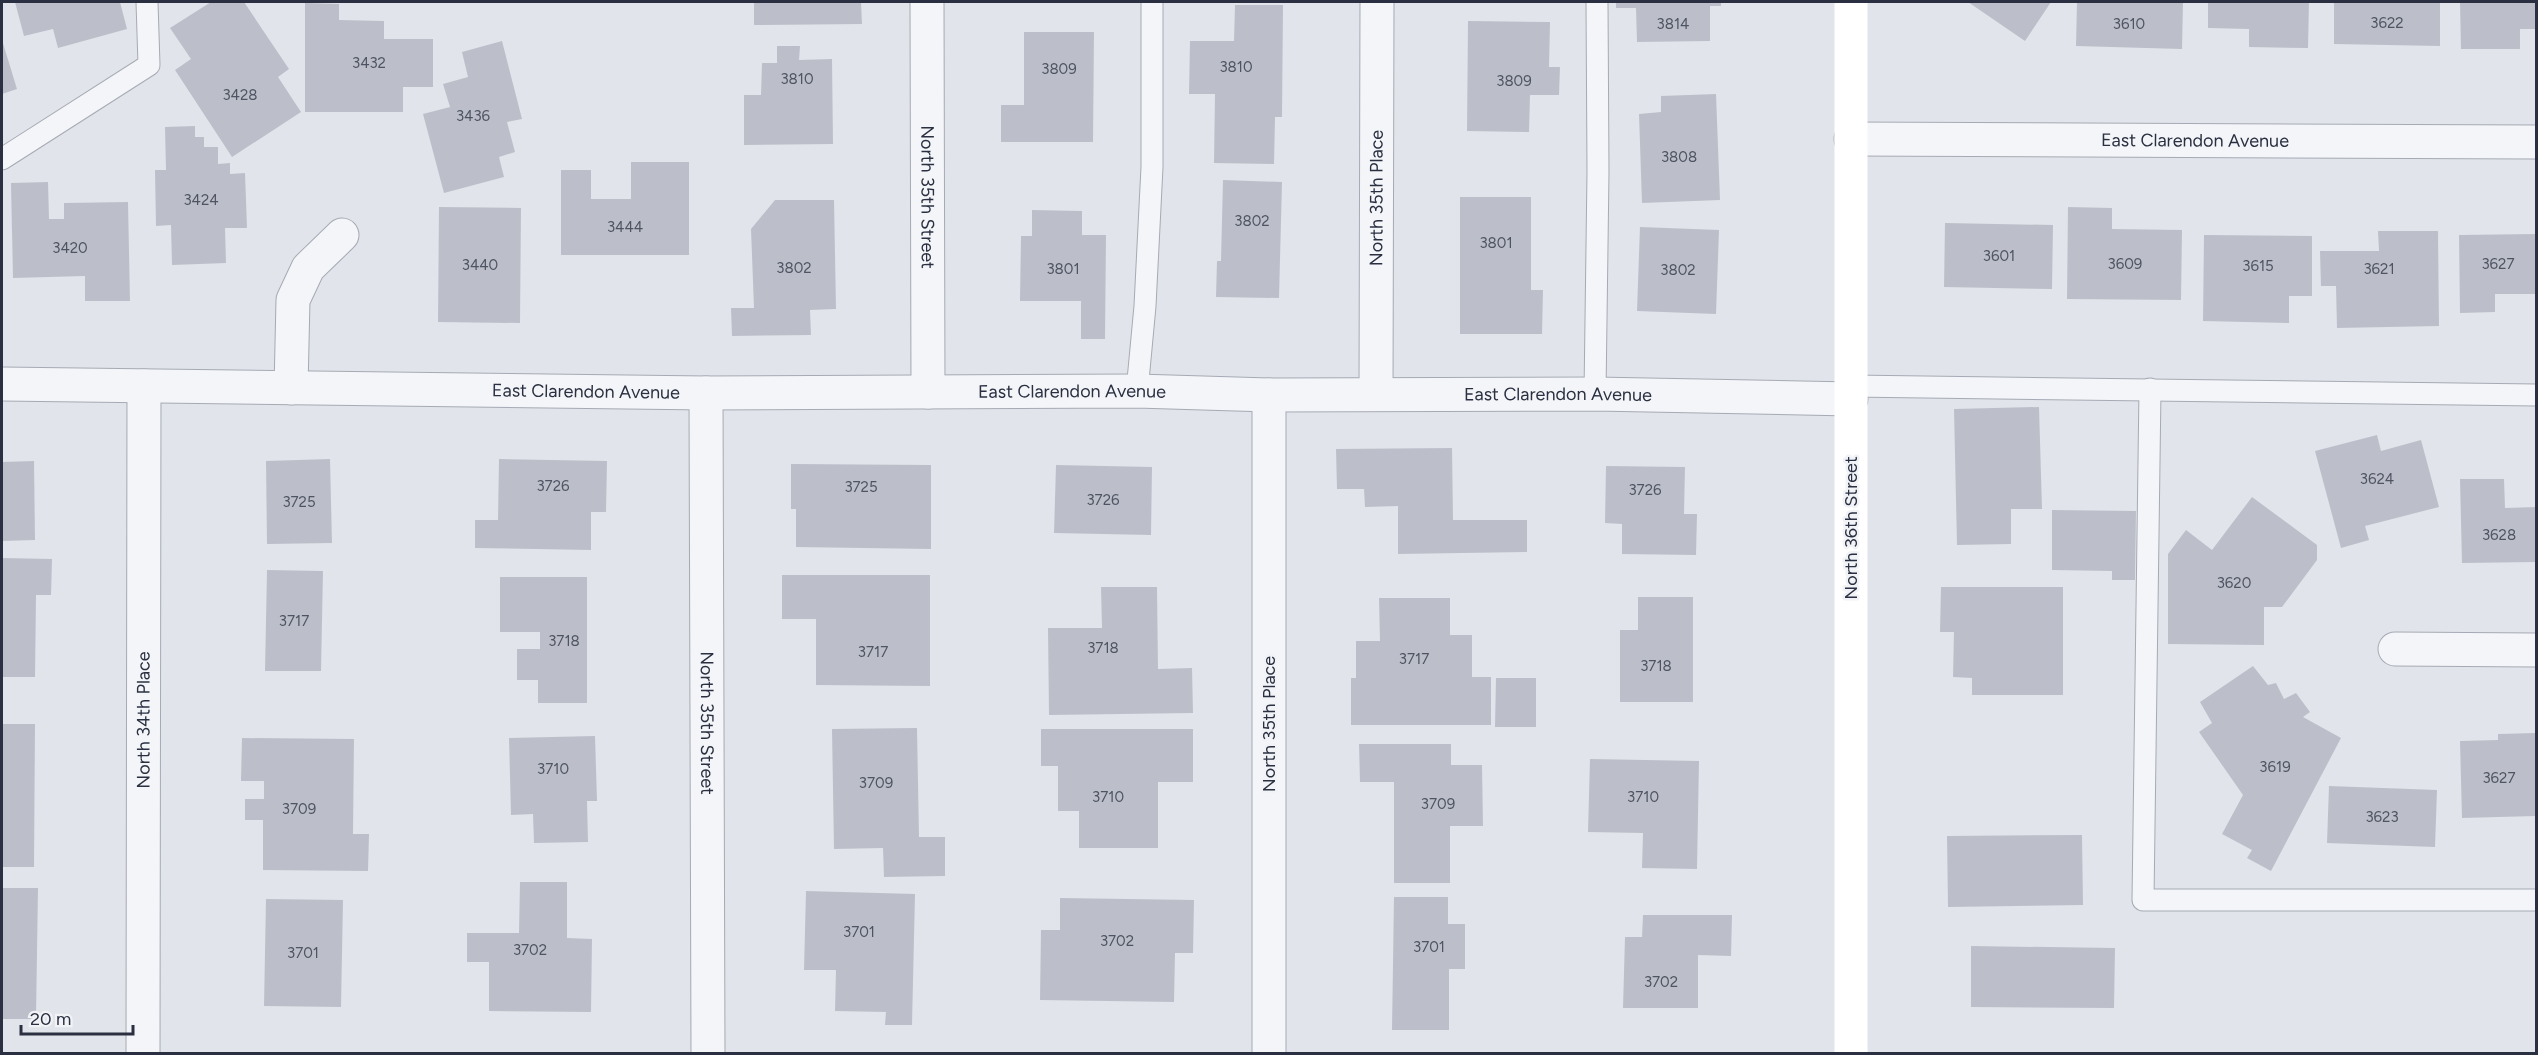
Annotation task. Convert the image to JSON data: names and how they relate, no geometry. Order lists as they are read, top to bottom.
{
  "streets": {
    "main road": ["North 36th Street"],
    "street": [
      "East Clarendon Avenue",
      "North 35th Street",
      "North 35th Place",
      "North 34th Place"
    ]
  },
  "crossings": [
    ["East Clarendon Avenue", "North 35th Street"],
    ["East Clarendon Avenue", "North 35th Place"],
    ["East Clarendon Avenue", "North 36th Street"],
    ["East Clarendon Avenue", "North 34th Place"]
  ],
  "house_numbers": [
    "3622",
    "3814",
    "3610",
    "3432",
    "3810",
    "3809",
    "3810",
    "3809",
    "3428",
    "3436",
    "3808",
    "3424",
    "3802",
    "3444",
    "3801",
    "3420",
    "3601",
    "3609",
    "3627",
    "3440",
    "3615",
    "3802",
    "3801",
    "3621",
    "3802",
    "3624",
    "3726",
    "3725",
    "3726",
    "3726",
    "3725",
    "3628",
    "3620",
    "3717",
    "3718",
    "3718",
    "3717",
    "3717",
    "3718",
    "3619",
    "3710",
    "3627",
    "3709",
    "3710",
    "3710",
    "3709",
    "3709",
    "3623",
    "3701",
    "3702",
    "3701",
    "3702",
    "3701",
    "3702"
  ],
  "scale_bar": "20 m"
}
